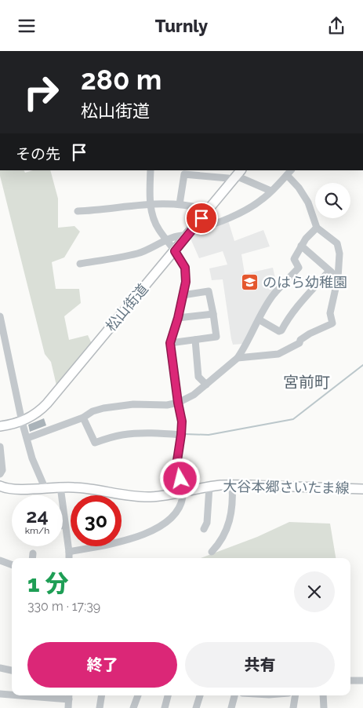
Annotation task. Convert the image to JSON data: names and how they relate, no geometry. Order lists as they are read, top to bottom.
{
  "streets": {
    "main road": ["松山街道", "大谷本郷さいたま線"]
  },
  "districts": ["宮前町"],
  "places": {
    "school or university": ["のはら幼稚園"]
  },
  "page": {
    "header": "Turnly",
    "turn": ["280 m", "松山街道"],
    "then": "その先",
    "speed": "24 km/h",
    "limit": "30",
    "heading": ["1 分", "330 m · 17:39"],
    "buttons": ["終了", "共有"]
  }
}
